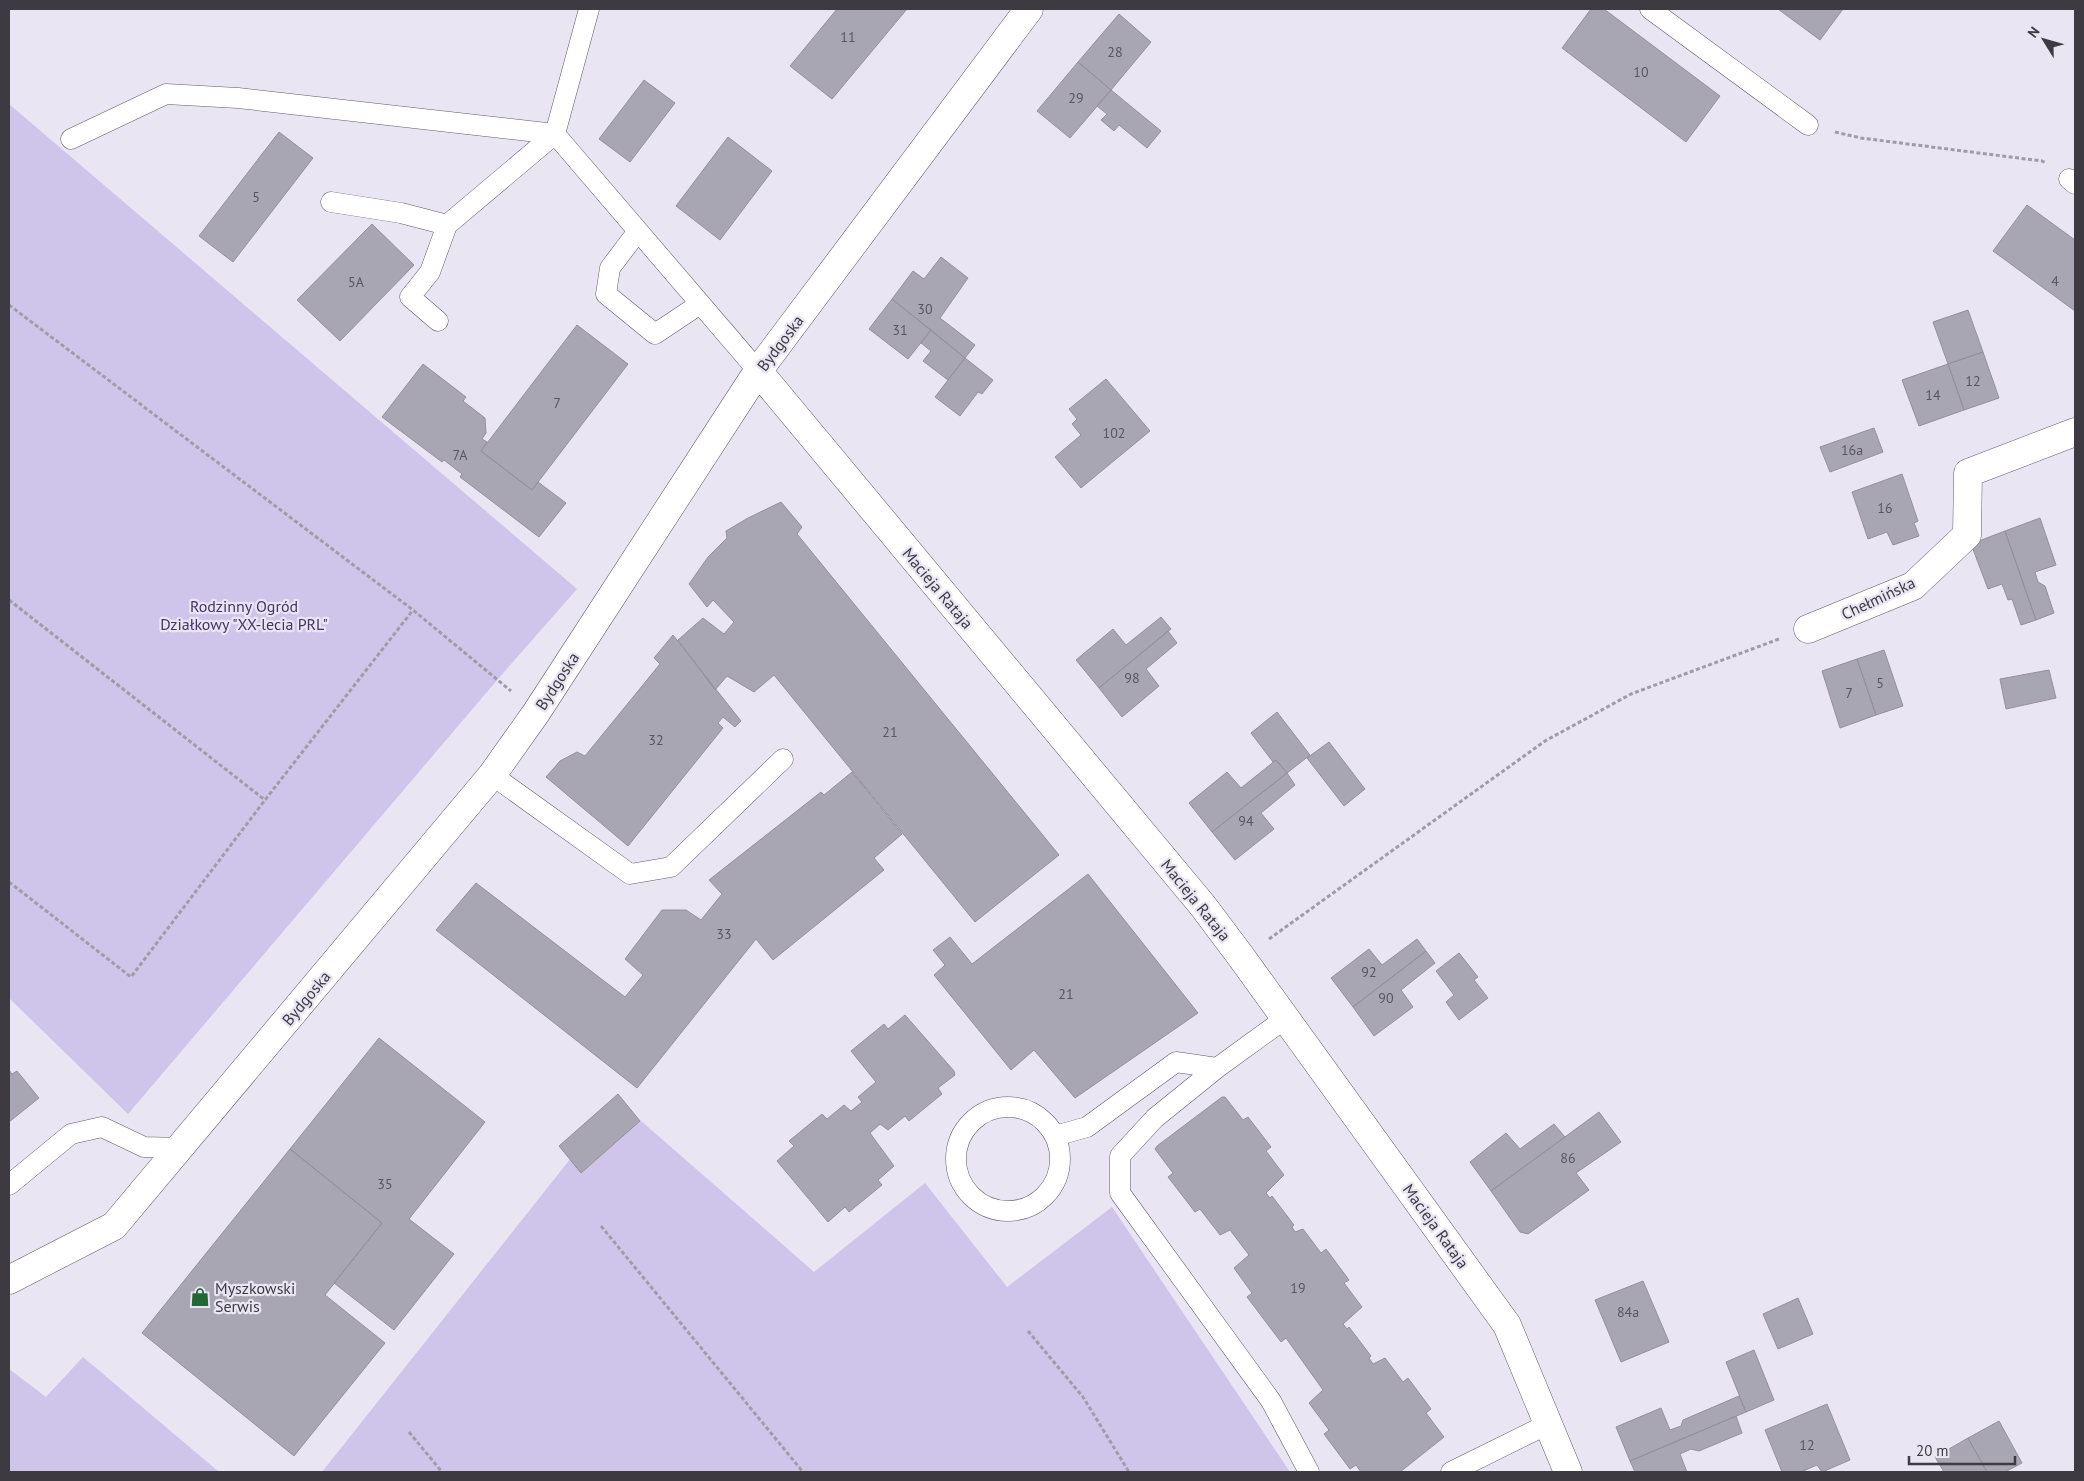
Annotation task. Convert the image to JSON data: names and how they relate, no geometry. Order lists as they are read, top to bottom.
{
  "streets": {
    "street": ["Bydgoska", "Macieja Rataja", "Chełmińska"]
  },
  "crossings": [
    ["Bydgoska", "Macieja Rataja"]
  ],
  "parks": ["Rodzinny Ogród Działkowy \"XX-lecia PRL\""],
  "places": {
    "shop": ["Myszkowski Serwis"]
  },
  "house_numbers": [
    "11",
    "28",
    "10",
    "29",
    "5",
    "4",
    "5A",
    "30",
    "31",
    "12",
    "14",
    "7",
    "102",
    "16a",
    "7A",
    "16",
    "98",
    "5",
    "7",
    "21",
    "32",
    "94",
    "33",
    "92",
    "21",
    "90",
    "86",
    "35",
    "19",
    "84a",
    "12"
  ],
  "scale_bar": "20 m",
  "north": "top left"
}
